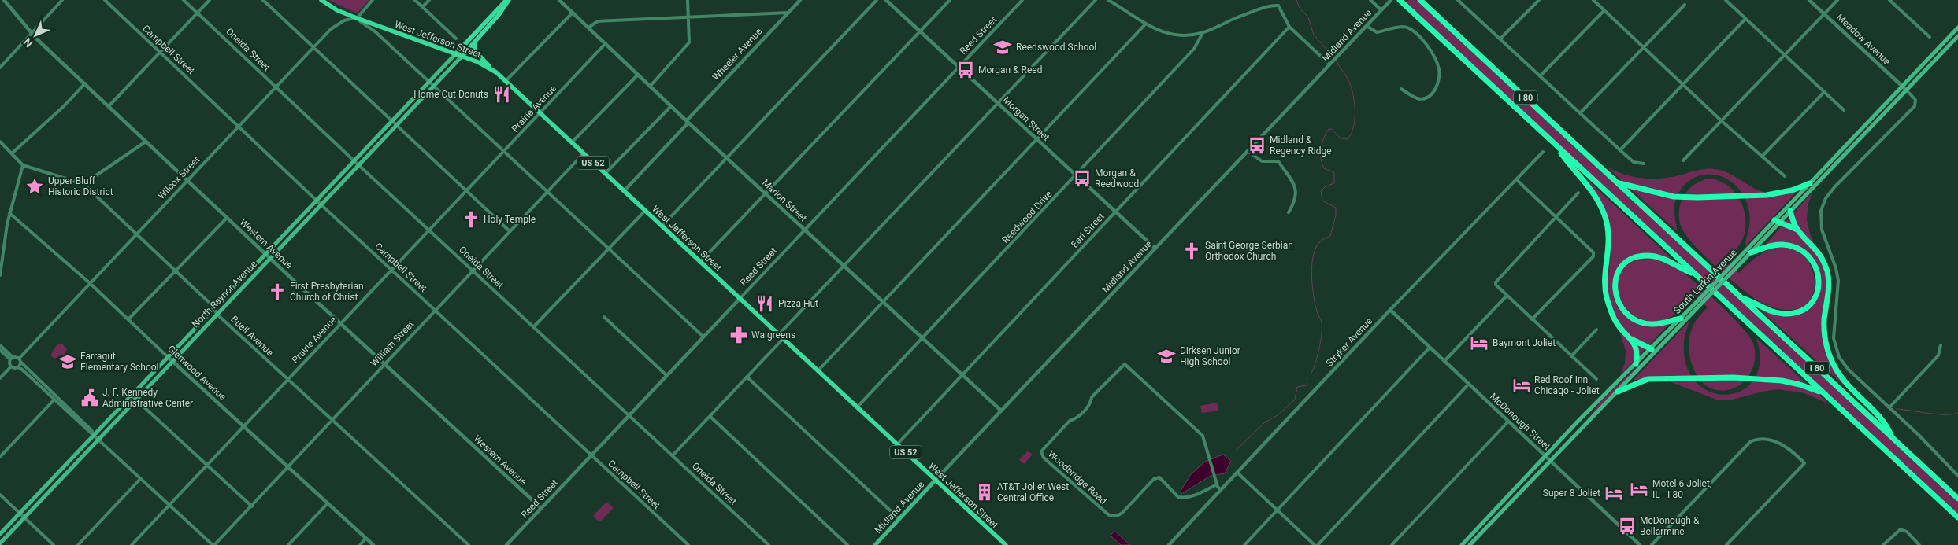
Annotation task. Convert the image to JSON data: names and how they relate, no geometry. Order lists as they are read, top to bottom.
{
  "streets": {
    "highway": ["I 80"],
    "main road": [
      "Midland Avenue",
      "West Jefferson Street",
      "US 52",
      "South Larkin Avenue",
      "North Raynor Avenue"
    ],
    "street": [
      "Reed Street",
      "Meadow Avenue",
      "Campbell Street",
      "Oneida Street",
      "Wheeler Avenue",
      "Prairie Avenue",
      "Morgan Street",
      "Wilcox Street",
      "Marion Street",
      "Reedwood Drive",
      "Earl Street",
      "Western Avenue",
      "Buell Avenue",
      "Stryker Avenue",
      "William Street",
      "Glenwood Avenue",
      "McDonough Street",
      "Woodbridge Road"
    ]
  },
  "crossings": [
    ["Reed Street", "West Jefferson Street"],
    ["Reed Street", "Campbell Street"],
    ["Reed Street", "Oneida Street"],
    ["Reed Street", "Morgan Street"],
    ["Reed Street", "Marion Street"],
    ["Reed Street", "Western Avenue"],
    ["Midland Avenue", "West Jefferson Street"],
    ["Midland Avenue", "Morgan Street"],
    ["Midland Avenue", "Marion Street"],
    ["West Jefferson Street", "Wheeler Avenue"],
    ["West Jefferson Street", "Prairie Avenue"],
    ["West Jefferson Street", "US 52"],
    ["West Jefferson Street", "Wilcox Street"],
    ["West Jefferson Street", "Reedwood Drive"],
    ["West Jefferson Street", "Earl Street"],
    ["West Jefferson Street", "North Raynor Avenue"],
    ["West Jefferson Street", "William Street"],
    ["Meadow Avenue", "South Larkin Avenue"],
    ["Campbell Street", "Prairie Avenue"],
    ["Campbell Street", "Wilcox Street"],
    ["Campbell Street", "North Raynor Avenue"],
    ["Campbell Street", "William Street"],
    ["Oneida Street", "Prairie Avenue"],
    ["Oneida Street", "Wilcox Street"],
    ["Oneida Street", "North Raynor Avenue"],
    ["Oneida Street", "William Street"],
    ["Wheeler Avenue", "Marion Street"],
    ["Prairie Avenue", "Marion Street"],
    ["Prairie Avenue", "Western Avenue"],
    ["Prairie Avenue", "Buell Avenue"],
    ["Prairie Avenue", "Glenwood Avenue"],
    ["Morgan Street", "Reedwood Drive"],
    ["Morgan Street", "Earl Street"],
    ["Wilcox Street", "Western Avenue"],
    ["Wilcox Street", "Buell Avenue"],
    ["Wilcox Street", "Glenwood Avenue"],
    ["Marion Street", "Reedwood Drive"],
    ["Marion Street", "Earl Street"],
    ["Western Avenue", "North Raynor Avenue"],
    ["Western Avenue", "William Street"],
    ["South Larkin Avenue", "McDonough Street"],
    ["North Raynor Avenue", "Buell Avenue"],
    ["North Raynor Avenue", "Glenwood Avenue"],
    ["Buell Avenue", "William Street"],
    ["Stryker Avenue", "McDonough Street"],
    ["Stryker Avenue", "Woodbridge Road"],
    ["William Street", "Glenwood Avenue"]
  ],
  "places": {
    "school or university": ["Reedswood School", "Dirksen Junior High School", "Farragut Elementary School"],
    "bus stop": [
      "Morgan & Reed",
      "Midland & Regency Ridge",
      "Morgan & Reedwood",
      "McDonough & Bellarmine"
    ],
    "restaurant": ["Home Cut Donuts", "Pizza Hut"],
    "place": ["Upper Bluff Historic District"],
    "church": ["Holy Temple", "Saint George Serbian Orthodox Church", "First Presbyterian Church of Christ"],
    "pharmacy": ["Walgreens"],
    "hotel": [
      "Baymont Joliet",
      "Red Roof Inn Chicago - Joliet",
      "Motel 6 Joliet, IL - I-80",
      "Super 8 Joliet"
    ],
    "public building": ["J. F. Kennedy Administrative Center"],
    "building": ["AT&T Joliet West Central Office"]
  },
  "north": "bottom left"
}
